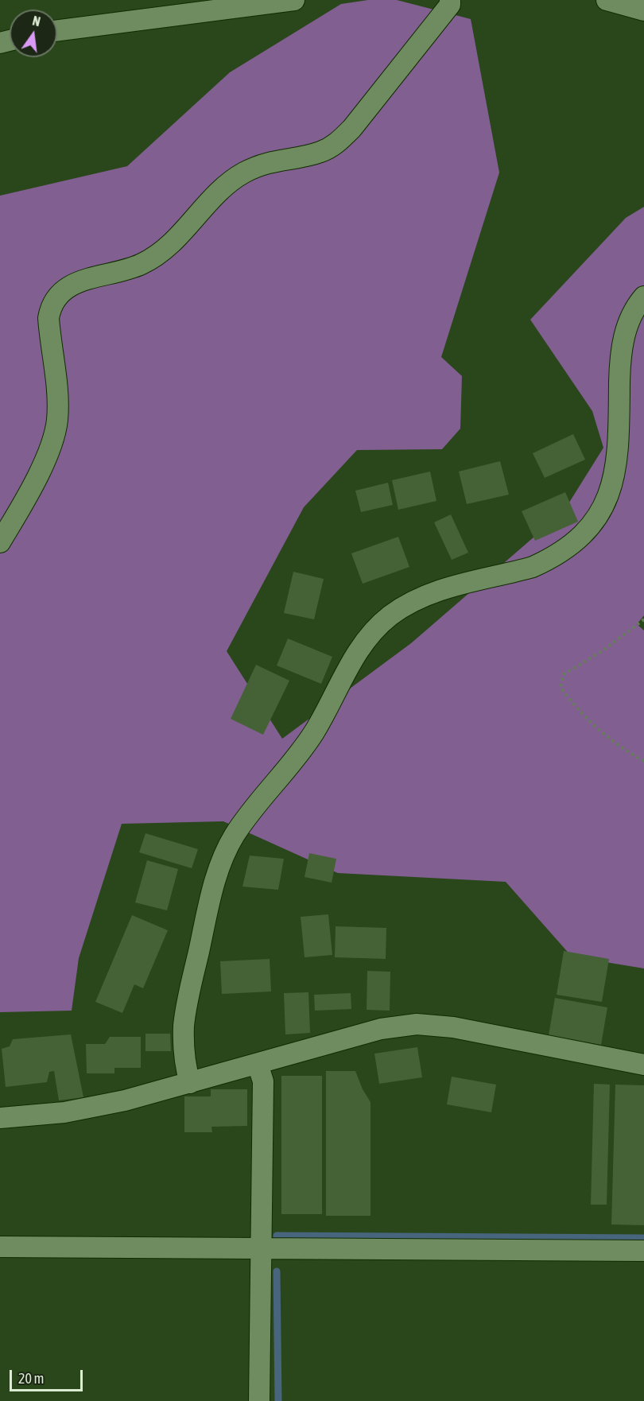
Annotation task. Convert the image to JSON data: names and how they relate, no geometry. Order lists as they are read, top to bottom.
{
  "scale_bar": "20 m",
  "north": "top"
}
